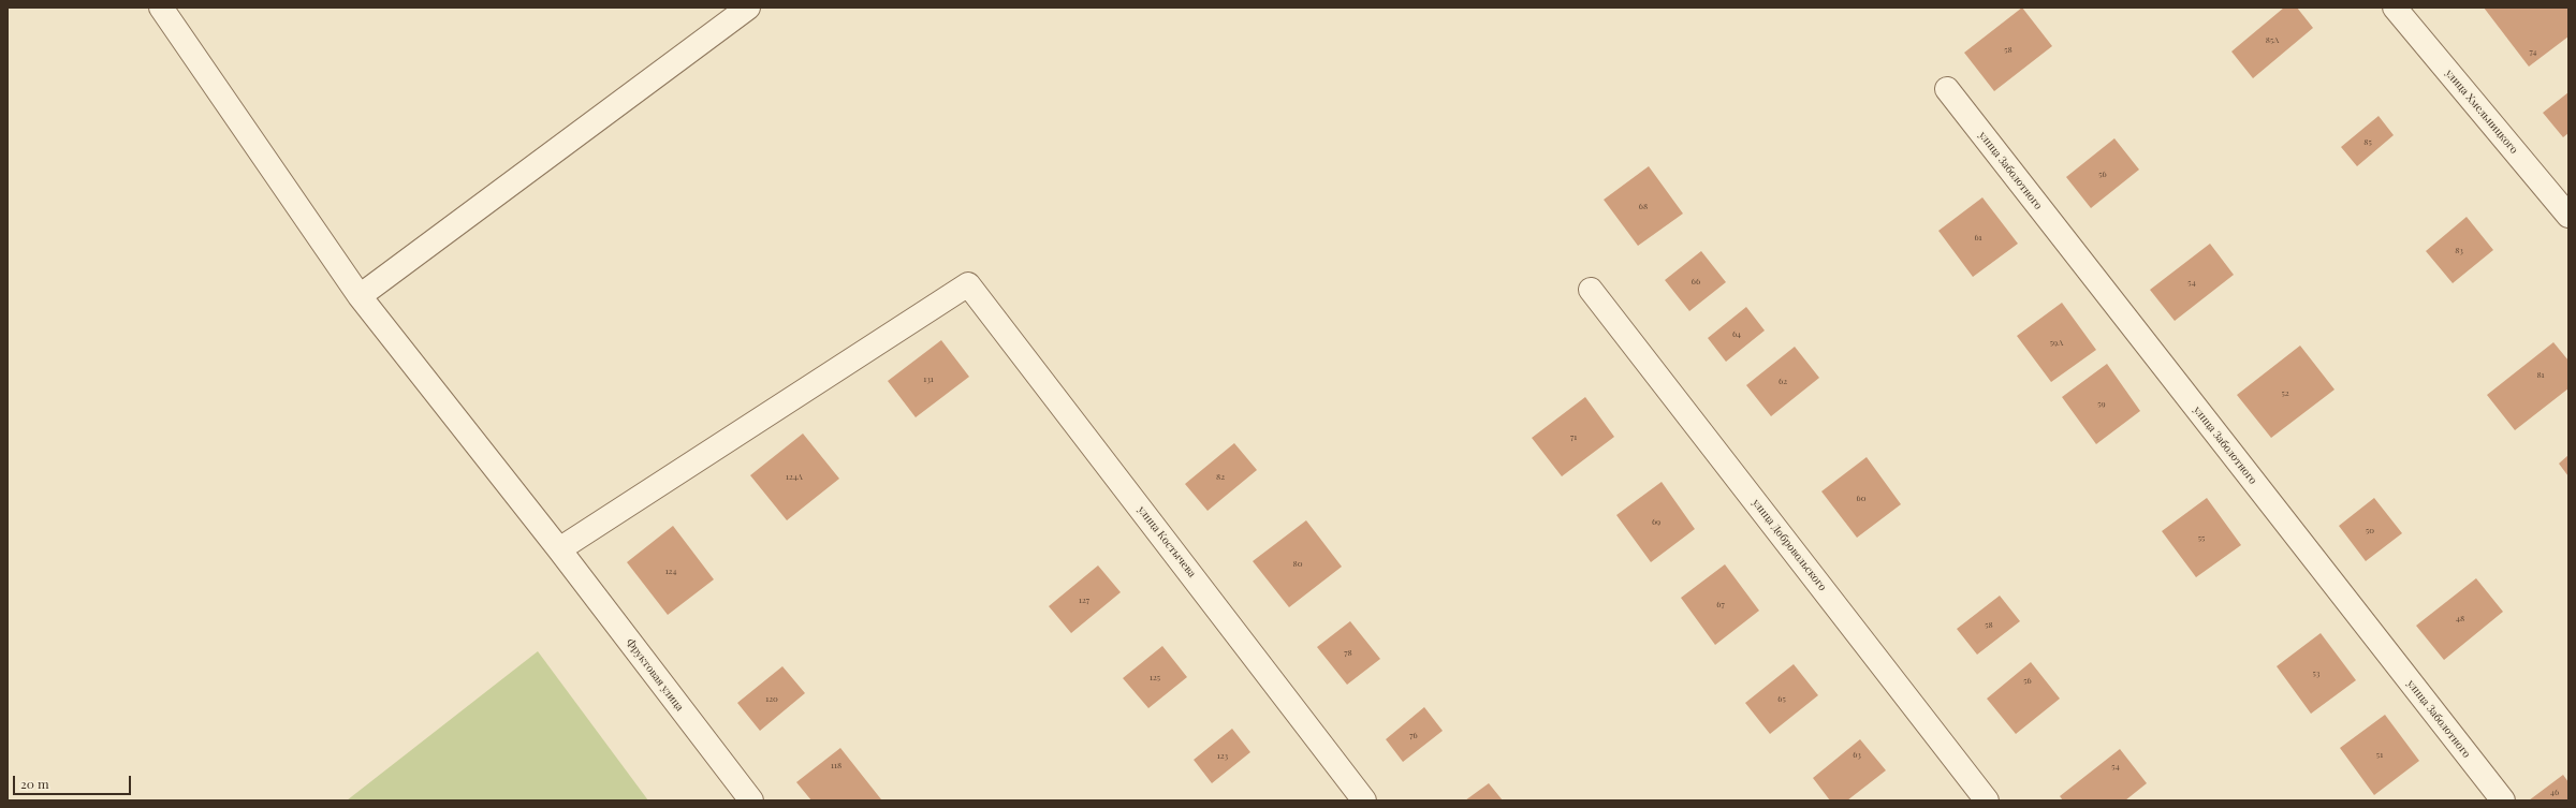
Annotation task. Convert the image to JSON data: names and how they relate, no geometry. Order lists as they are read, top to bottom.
{
  "streets": {
    "street": [
      "улица Хмельницкого",
      "улица Заболотного",
      "улица Костычева",
      "улица Добровольского",
      "Фруктовая улица"
    ]
  },
  "crossings": [
    ["улица Костычева", "Фруктовая улица"]
  ],
  "house_numbers": [
    "85А",
    "58",
    "74",
    "85",
    "56",
    "68",
    "61",
    "83",
    "66",
    "54",
    "64",
    "59А",
    "81",
    "131",
    "62",
    "52",
    "59",
    "71",
    "124А",
    "82",
    "60",
    "69",
    "50",
    "55",
    "80",
    "124",
    "127",
    "67",
    "48",
    "58",
    "78",
    "53",
    "125",
    "56",
    "120",
    "65",
    "76",
    "63",
    "51",
    "123",
    "118",
    "54",
    "46"
  ],
  "scale_bar": "20 m"
}
